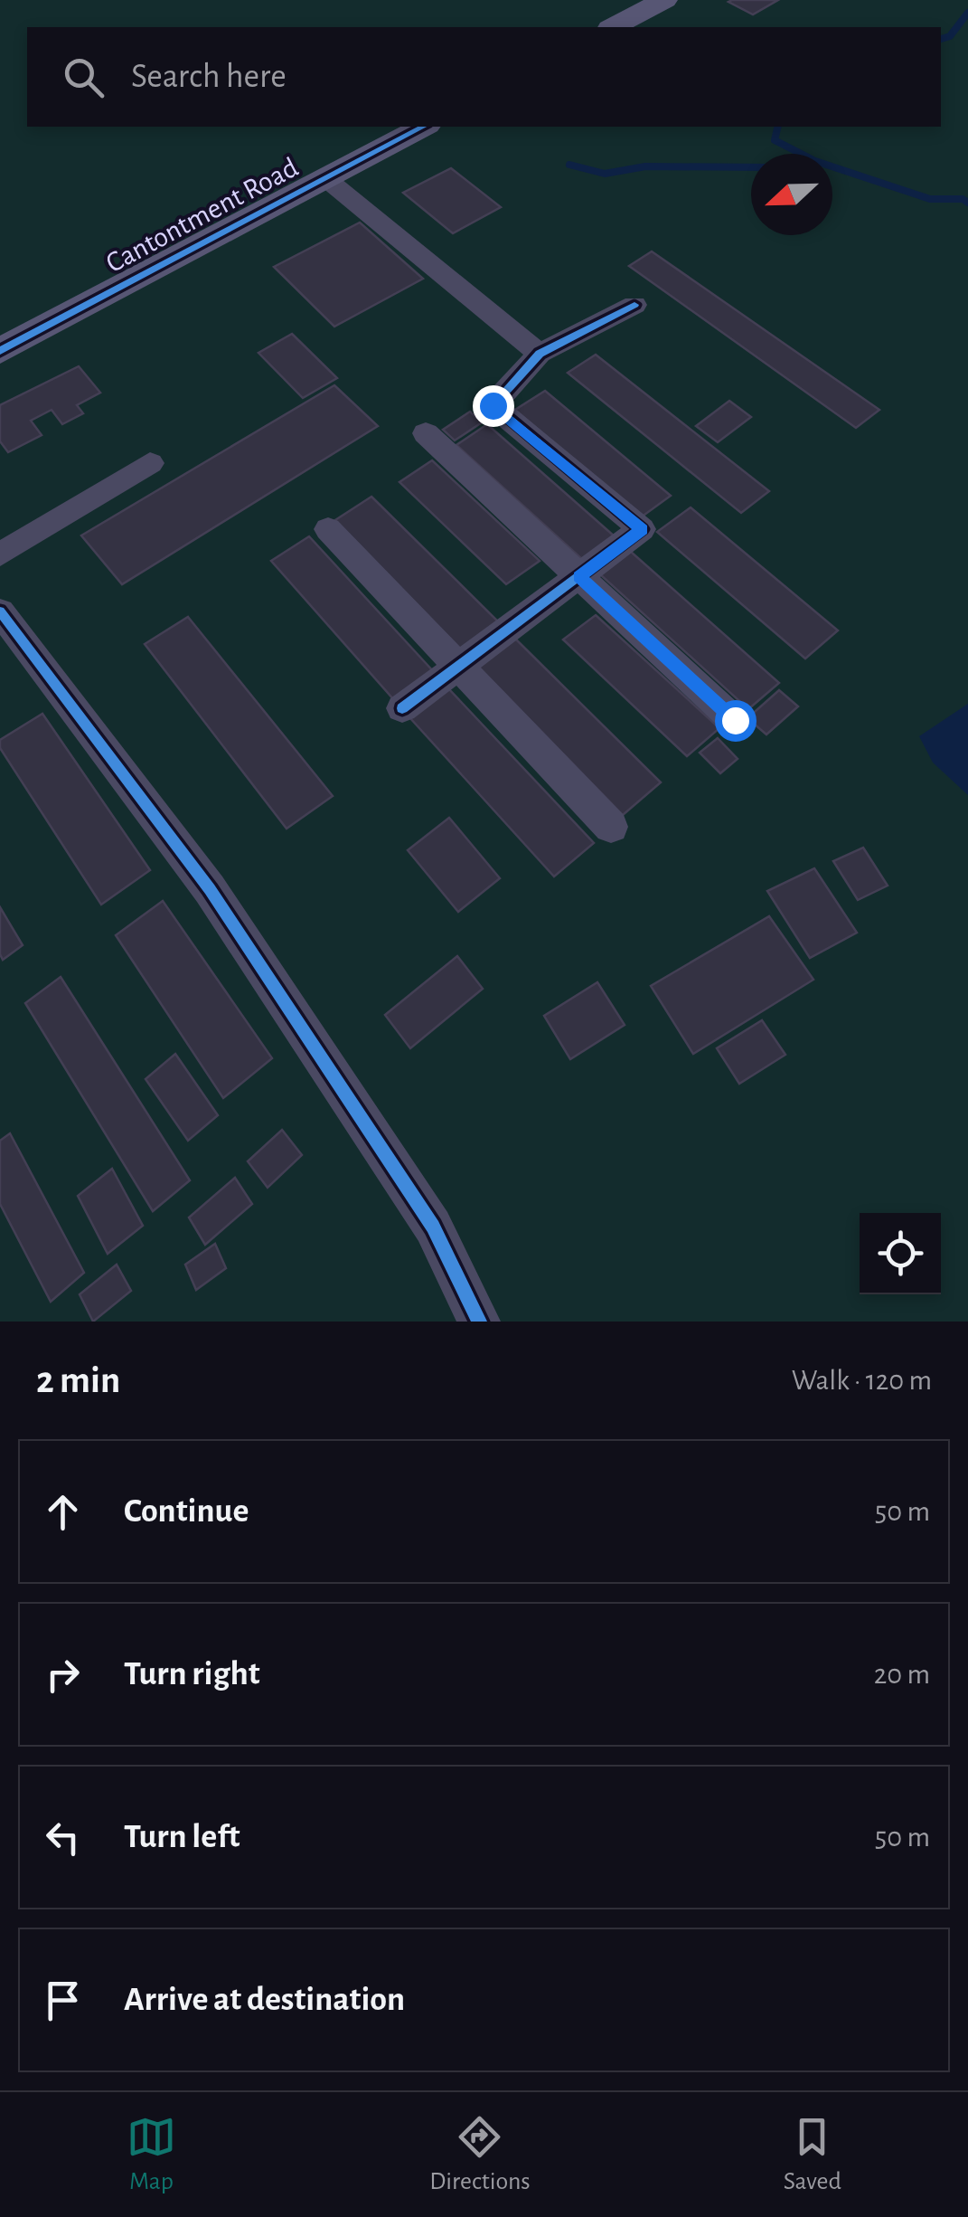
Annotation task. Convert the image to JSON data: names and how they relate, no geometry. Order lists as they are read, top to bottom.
{
  "streets": {
    "street": ["Cantontment Road"]
  },
  "north": "left",
  "page": {
    "search": "Search here",
    "heading": ["2 min", "Walk · 120 m"],
    "list": [
      ["Continue", "50 m"],
      ["Turn right", "20 m"],
      ["Turn left", "50 m"],
      "Arrive at destination"
    ],
    "nav": ["Map", "Directions", "Saved"]
  }
}
